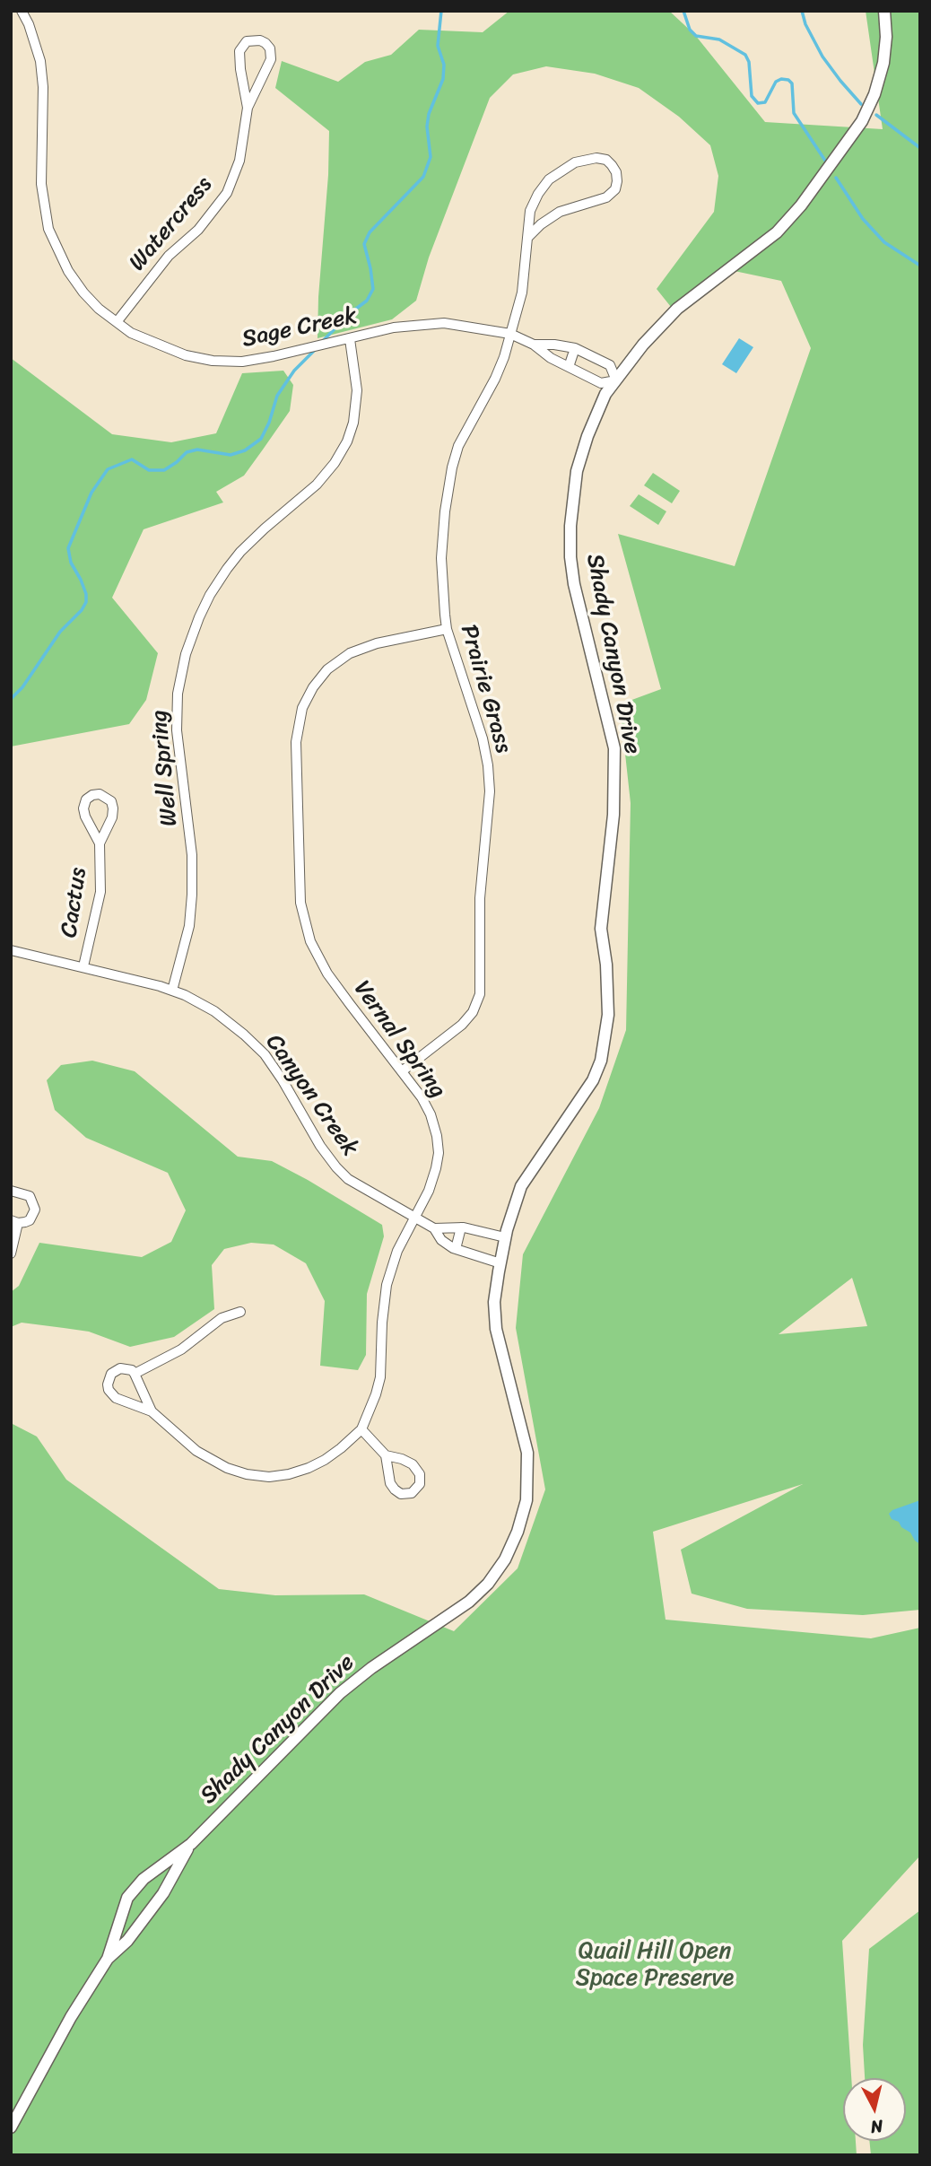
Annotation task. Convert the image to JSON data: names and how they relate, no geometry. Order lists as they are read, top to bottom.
{
  "streets": {
    "street": [
      "Watercress",
      "Sage Creek",
      "Shady Canyon Drive",
      "Prairie Grass",
      "Well Spring",
      "Cactus",
      "Vernal Spring",
      "Canyon Creek"
    ]
  },
  "crossings": [
    ["Watercress", "Sage Creek"],
    ["Sage Creek", "Shady Canyon Drive"],
    ["Sage Creek", "Prairie Grass"],
    ["Sage Creek", "Well Spring"],
    ["Shady Canyon Drive", "Canyon Creek"],
    ["Prairie Grass", "Vernal Spring"],
    ["Well Spring", "Canyon Creek"],
    ["Cactus", "Canyon Creek"],
    ["Vernal Spring", "Canyon Creek"]
  ],
  "parks": ["Quail Hill Open Space Preserve"],
  "north": "bottom"
}
